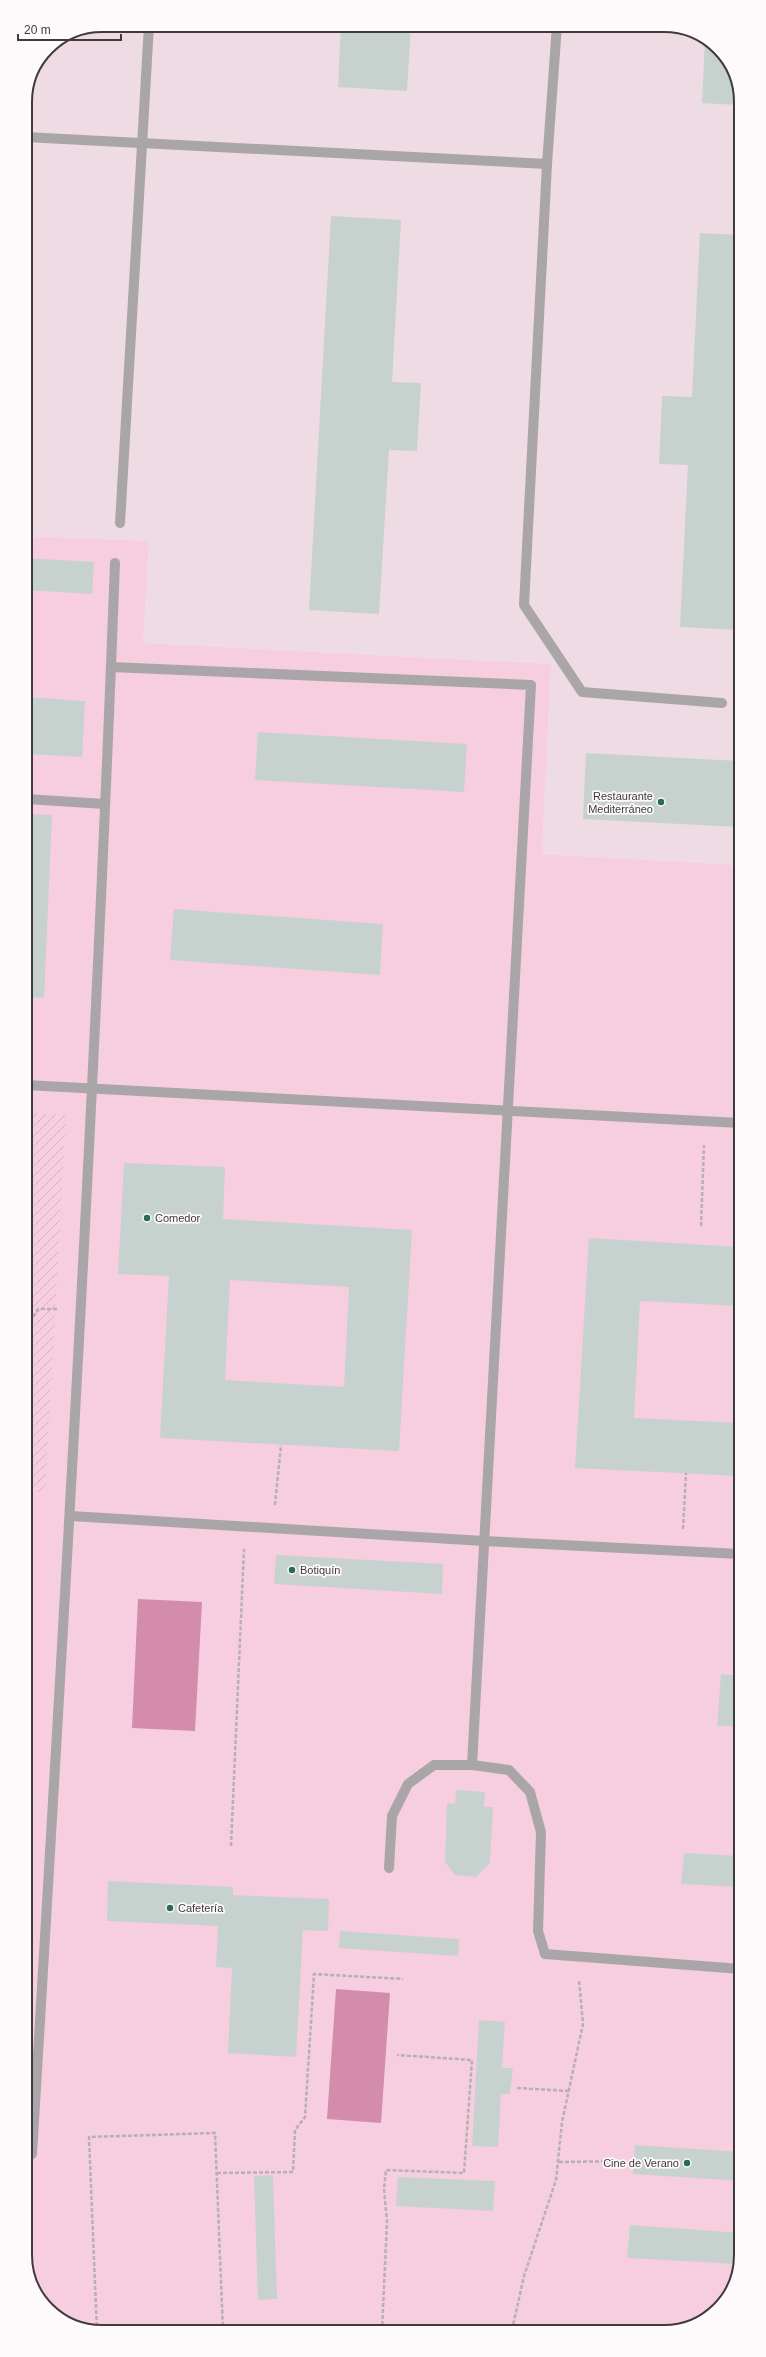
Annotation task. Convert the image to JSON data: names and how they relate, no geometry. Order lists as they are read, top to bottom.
{
  "places": [
    "Restaurante Mediterráneo",
    "Comedor",
    "Botiquín",
    "Cafetería",
    "Cine de Verano"
  ],
  "scale_bar": "20 m"
}
